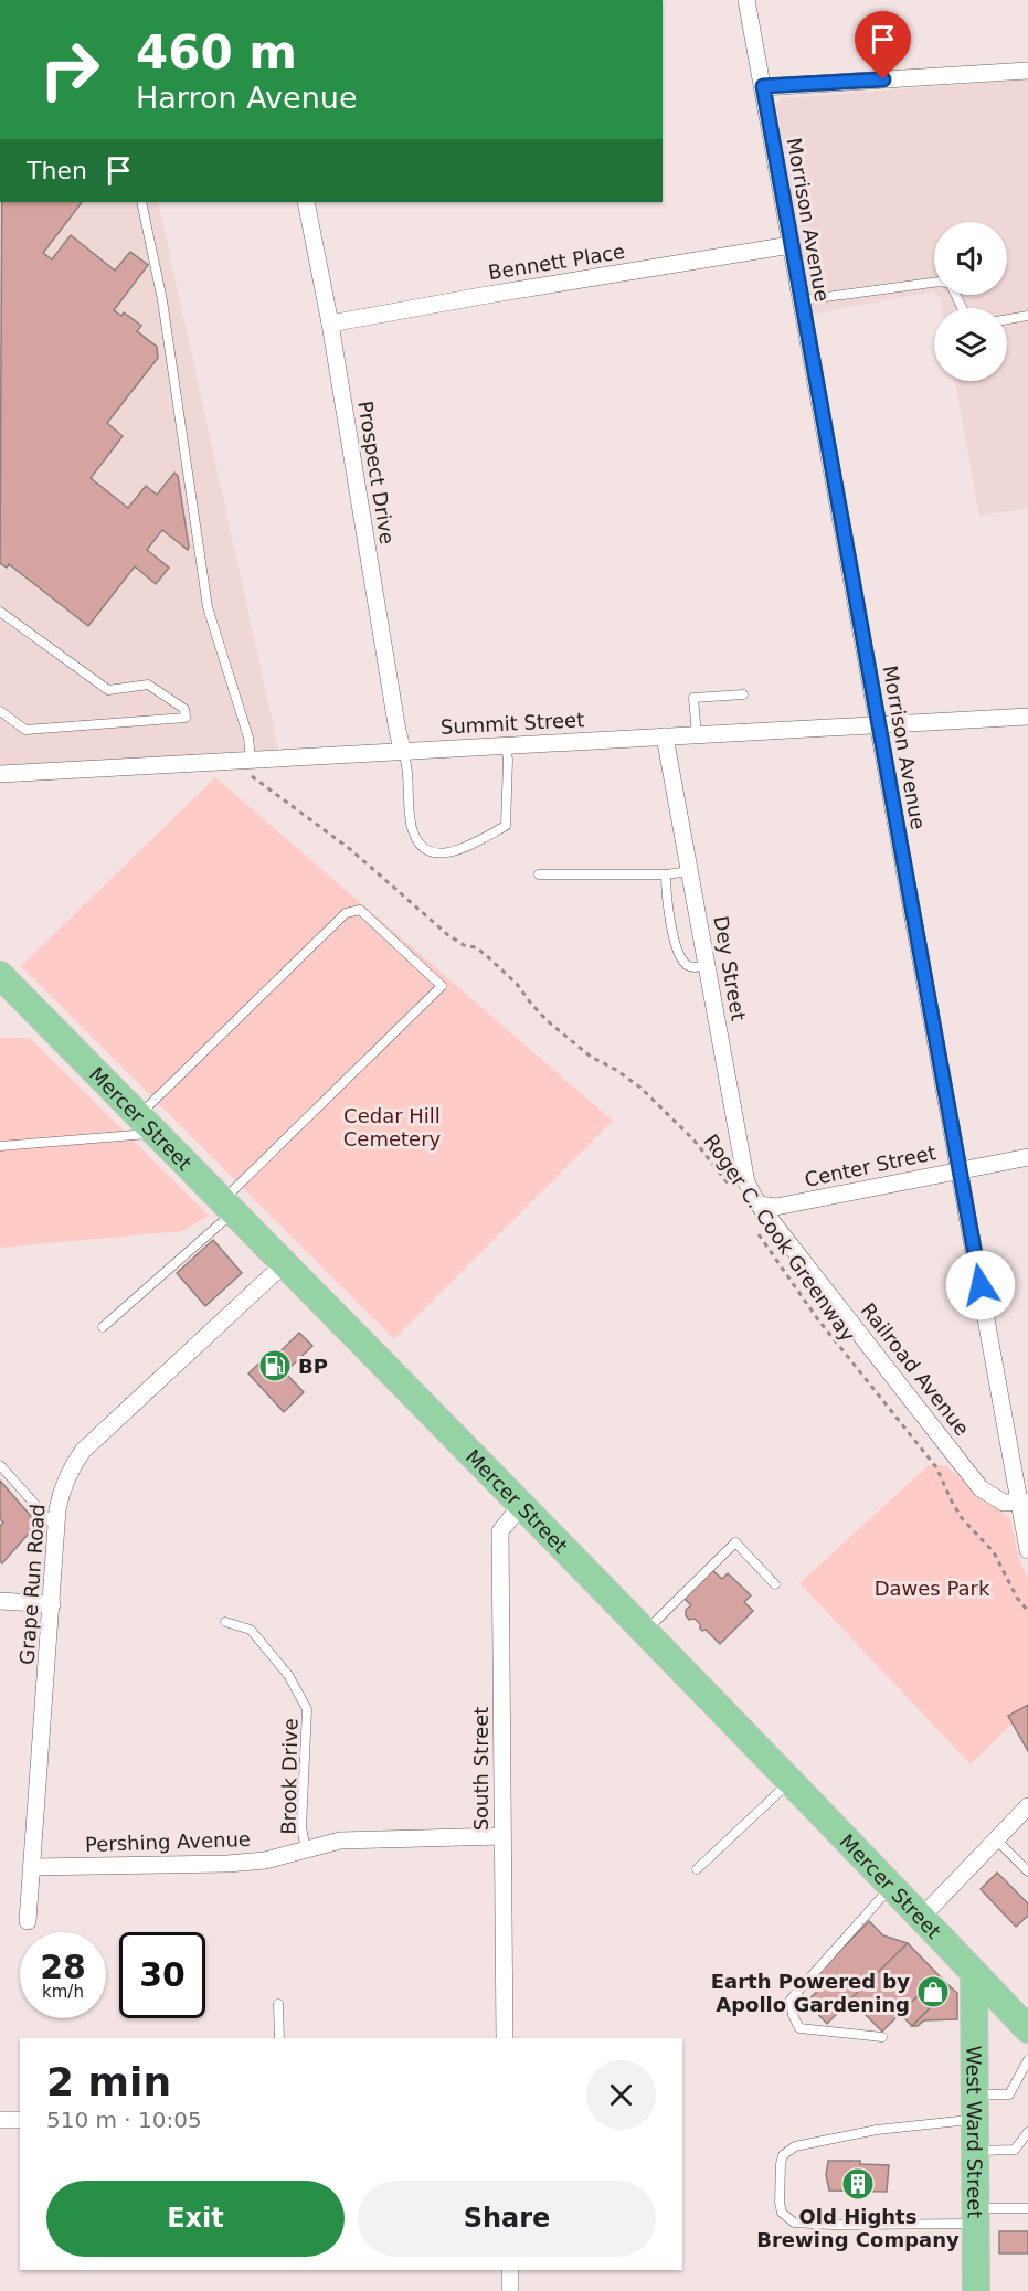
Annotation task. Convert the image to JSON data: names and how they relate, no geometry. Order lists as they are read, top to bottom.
{
  "streets": {
    "main road": ["Mercer Street", "West Ward Street"],
    "street": [
      "Morrison Avenue",
      "Bennett Place",
      "Prospect Drive",
      "Summit Street",
      "Dey Street",
      "Center Street",
      "Railroad Avenue",
      "Grape Run Road",
      "South Street",
      "Pershing Avenue"
    ],
    "lane": ["Brook Drive"],
    "path": ["Roger C. Cook Greenway"]
  },
  "crossings": [
    ["Morrison Avenue", "Bennett Place"],
    ["Morrison Avenue", "Summit Street"],
    ["Morrison Avenue", "Center Street"],
    ["Morrison Avenue", "Railroad Avenue"],
    ["Bennett Place", "Prospect Drive"],
    ["Prospect Drive", "Summit Street"],
    ["Summit Street", "Dey Street"],
    ["Summit Street", "Roger C. Cook Greenway"],
    ["Dey Street", "Center Street"],
    ["Dey Street", "Railroad Avenue"],
    ["Mercer Street", "Grape Run Road"],
    ["Mercer Street", "South Street"],
    ["Mercer Street", "West Ward Street"],
    ["Center Street", "Railroad Avenue"],
    ["Grape Run Road", "Pershing Avenue"],
    ["South Street", "Pershing Avenue"],
    ["Brook Drive", "Pershing Avenue"]
  ],
  "parks": ["Cedar Hill Cemetery", "Dawes Park"],
  "places": {
    "fuel station": ["BP"],
    "shop": ["Earth Powered by Apollo Gardening"],
    "building": ["Old Hights Brewing Company"]
  },
  "page": {
    "turn": ["460 m", "Harron Avenue"],
    "then": "Then",
    "speed": "28 km/h",
    "limit": "30",
    "heading": ["2 min", "510 m · 10:05"],
    "buttons": ["Exit", "Share"]
  }
}
